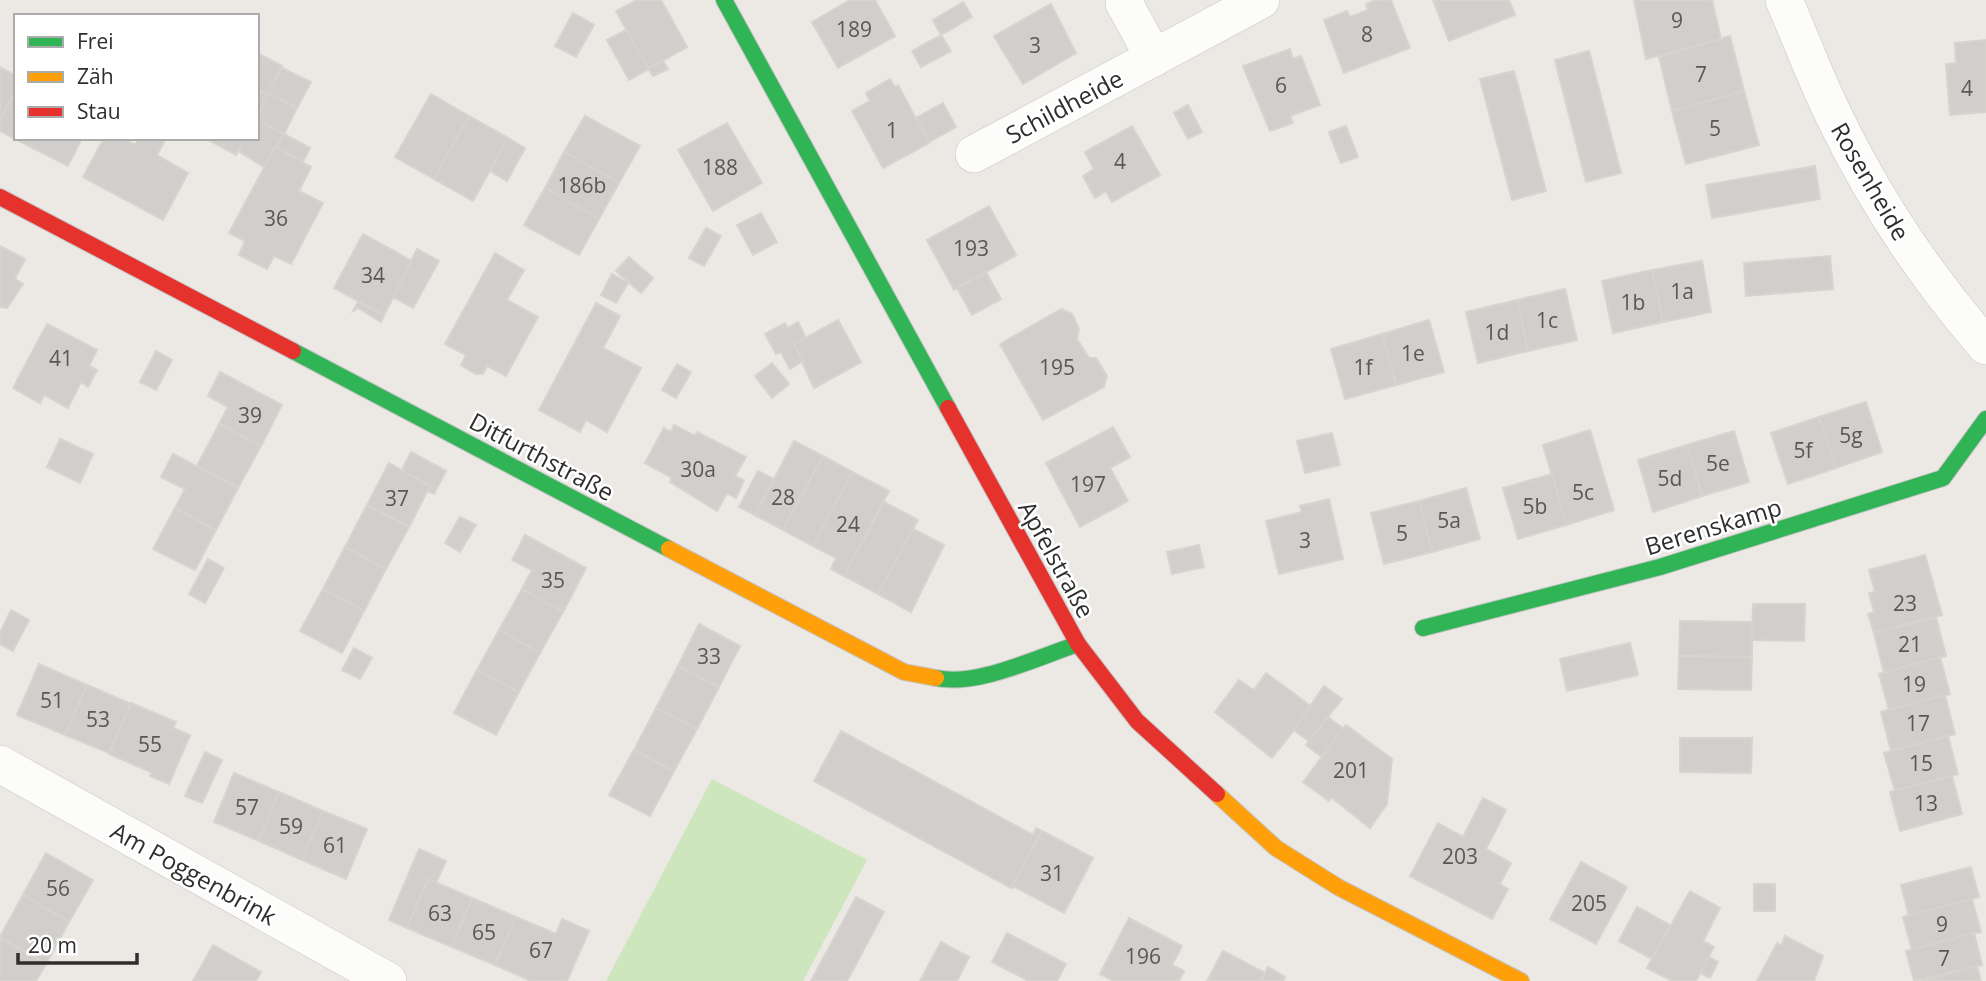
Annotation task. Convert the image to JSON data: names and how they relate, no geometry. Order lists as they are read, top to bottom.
{
  "streets": {
    "street": [
      "Schildheide",
      "Rosenheide",
      "Ditfurthstraße",
      "Berenskamp",
      "Apfelstraße",
      "Am Poggenbrink"
    ]
  },
  "crossings": [
    ["Ditfurthstraße", "Apfelstraße"]
  ],
  "house_numbers": [
    "9",
    "189",
    "8",
    "3",
    "7",
    "6",
    "4",
    "5",
    "1",
    "4",
    "188",
    "186b",
    "36",
    "193",
    "34",
    "1a",
    "1b",
    "1c",
    "1d",
    "1e",
    "41",
    "195",
    "1f",
    "39",
    "5g",
    "5f",
    "5e",
    "30a",
    "5d",
    "197",
    "5c",
    "28",
    "37",
    "5b",
    "5a",
    "24",
    "5",
    "3",
    "35",
    "23",
    "21",
    "33",
    "19",
    "51",
    "53",
    "17",
    "55",
    "15",
    "201",
    "13",
    "57",
    "59",
    "61",
    "203",
    "31",
    "56",
    "205",
    "63",
    "9",
    "65",
    "67",
    "196",
    "7"
  ],
  "legend": ["Frei", "Zäh", "Stau"],
  "scale_bar": "20 m"
}
